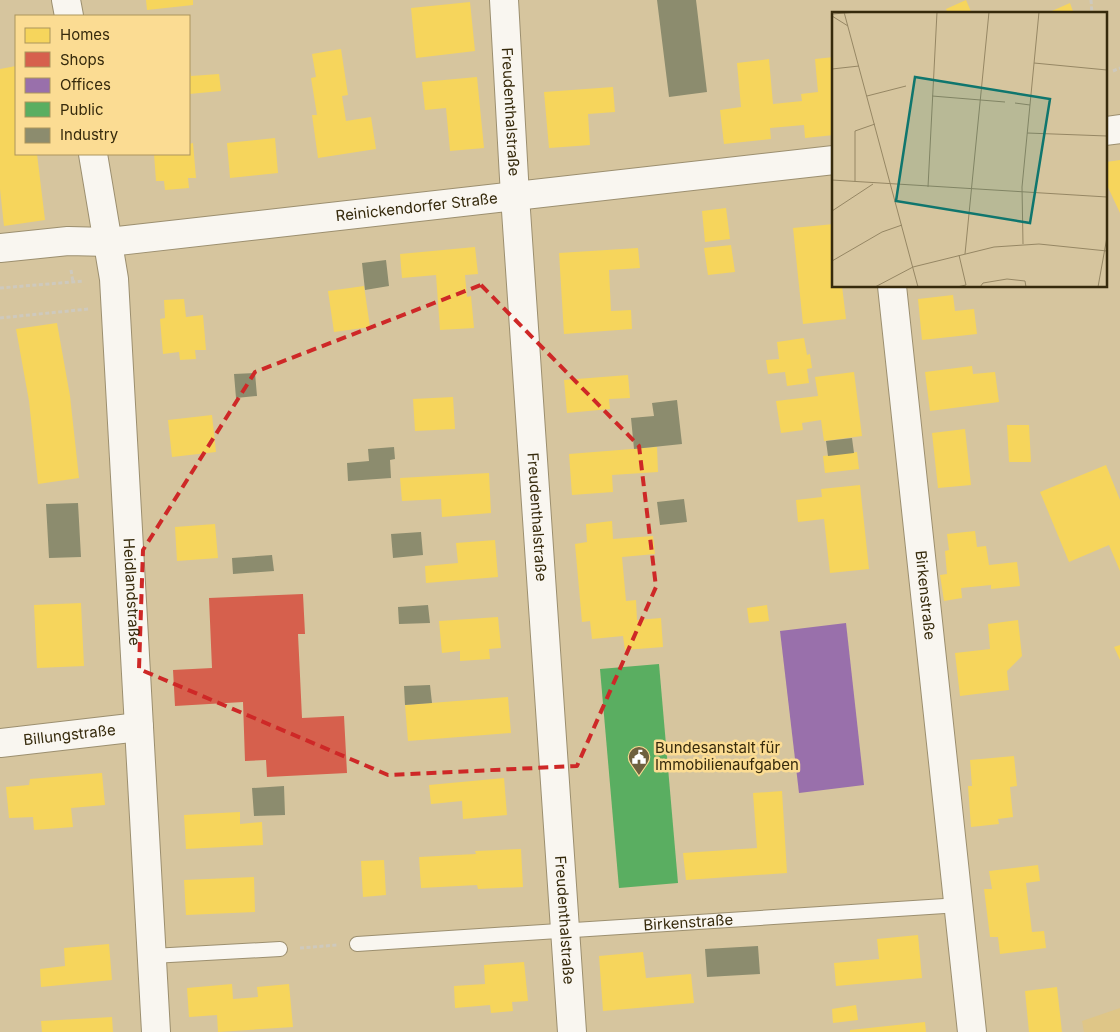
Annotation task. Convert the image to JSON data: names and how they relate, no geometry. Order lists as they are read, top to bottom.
{
  "streets": {
    "street": [
      "Freudenthalstraße",
      "Reinickendorfer Straße",
      "Heidlandstraße",
      "Birkenstraße",
      "Billungstraße"
    ]
  },
  "crossings": [
    ["Freudenthalstraße", "Reinickendorfer Straße"],
    ["Freudenthalstraße", "Birkenstraße"],
    ["Reinickendorfer Straße", "Heidlandstraße"],
    ["Heidlandstraße", "Billungstraße"]
  ],
  "places": {
    "public building": ["Bundesanstalt für Immobilienaufgaben"]
  },
  "legend": [
    "Homes",
    "Shops",
    "Offices",
    "Public",
    "Industry"
  ]
}
